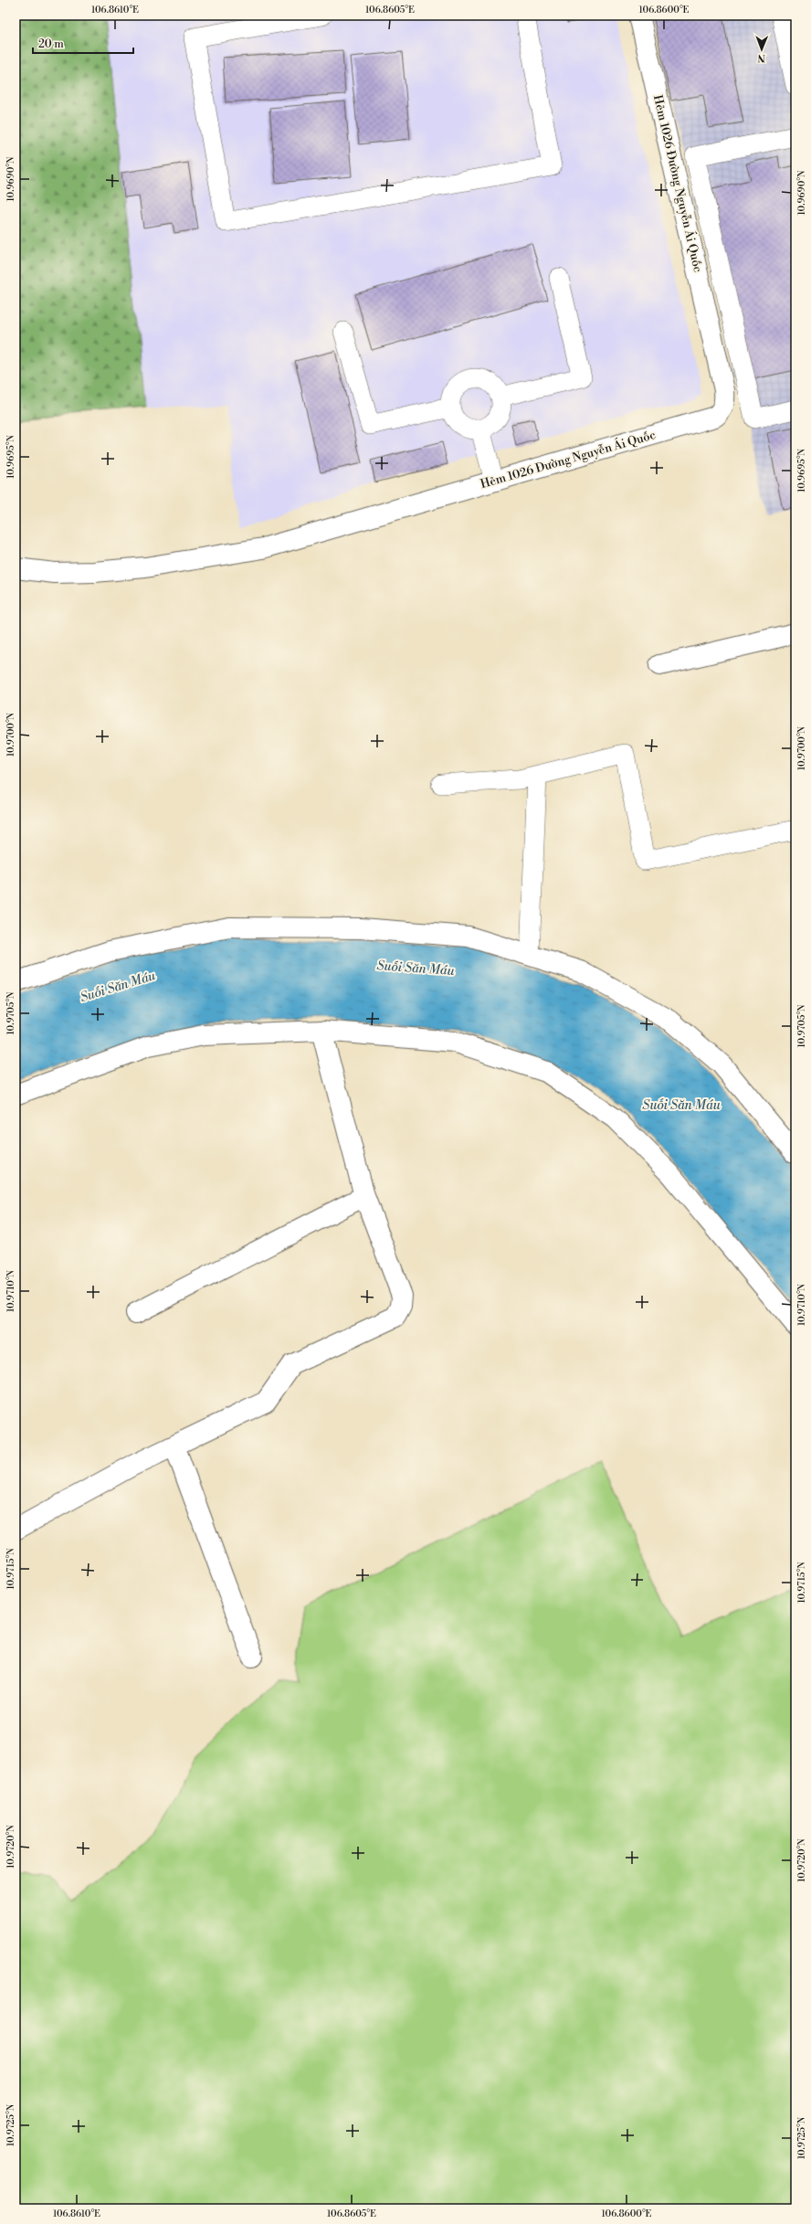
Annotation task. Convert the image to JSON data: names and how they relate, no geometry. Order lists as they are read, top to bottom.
{
  "streets": {
    "street": ["Hẻm 1026 Đường Nguyễn Ái Quốc"]
  },
  "water": ["Suối Săn Máu"],
  "scale_bar": "20 m",
  "north": "bottom",
  "coordinates": [
    "106.8610°E",
    "106.8605°E",
    "106.8600°E",
    "10.9690°N",
    "10.9695°N",
    "10.9700°N",
    "10.9705°N",
    "10.9710°N",
    "10.9715°N",
    "10.9720°N",
    "10.9725°N"
  ]
}
